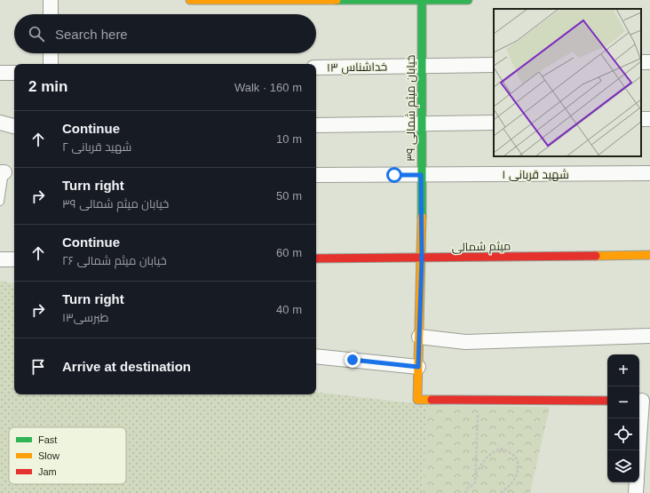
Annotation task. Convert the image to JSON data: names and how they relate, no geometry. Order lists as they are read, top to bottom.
{
  "streets": {
    "street": [
      "خداشناس ۱۳",
      "خیابان میثم شمالی ۳۹",
      "شهید قربانی ۱",
      "میثم شمالی"
    ]
  },
  "crossings": [
    ["خداشناس ۱۳", "خیابان میثم شمالی ۳۹"],
    ["خیابان میثم شمالی ۳۹", "شهید قربانی ۱"],
    ["خیابان میثم شمالی ۳۹", "میثم شمالی"]
  ],
  "legend": ["Fast", "Slow", "Jam"],
  "page": {
    "search": "Search here",
    "heading": ["2 min", "Walk · 160 m"],
    "list": [
      ["Continue", "شهید قربانی ۲", "10 m"],
      ["Turn right", "خیابان میثم شمالی ۳۹", "50 m"],
      ["Continue", "خیابان میثم شمالی ۲۶", "60 m"],
      ["Turn right", "طبرسی۱۳", "40 m"],
      "Arrive at destination"
    ],
    "map_buttons": ["+", "−"]
  }
}
